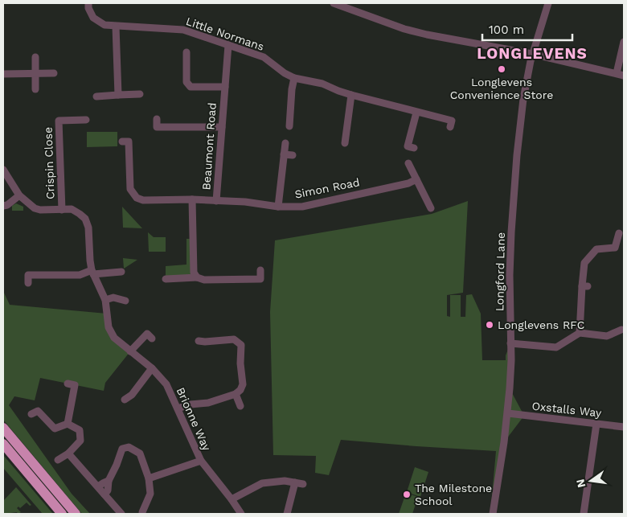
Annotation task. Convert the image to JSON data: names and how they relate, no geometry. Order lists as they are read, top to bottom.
{
  "streets": {
    "street": [
      "Little Normans",
      "Beaumont Road",
      "Crispin Close",
      "Simon Road",
      "Longford Lane",
      "Oxstalls Way",
      "Brionne Way"
    ]
  },
  "crossings": [
    ["Little Normans", "Beaumont Road"],
    ["Beaumont Road", "Simon Road"],
    ["Crispin Close", "Brionne Way"],
    ["Longford Lane", "Oxstalls Way"]
  ],
  "districts": ["LONGLEVENS"],
  "places": ["Longlevens Convenience Store", "Longlevens RFC", "The Milestone School"],
  "scale_bar": "100 m",
  "north": "left"
}
